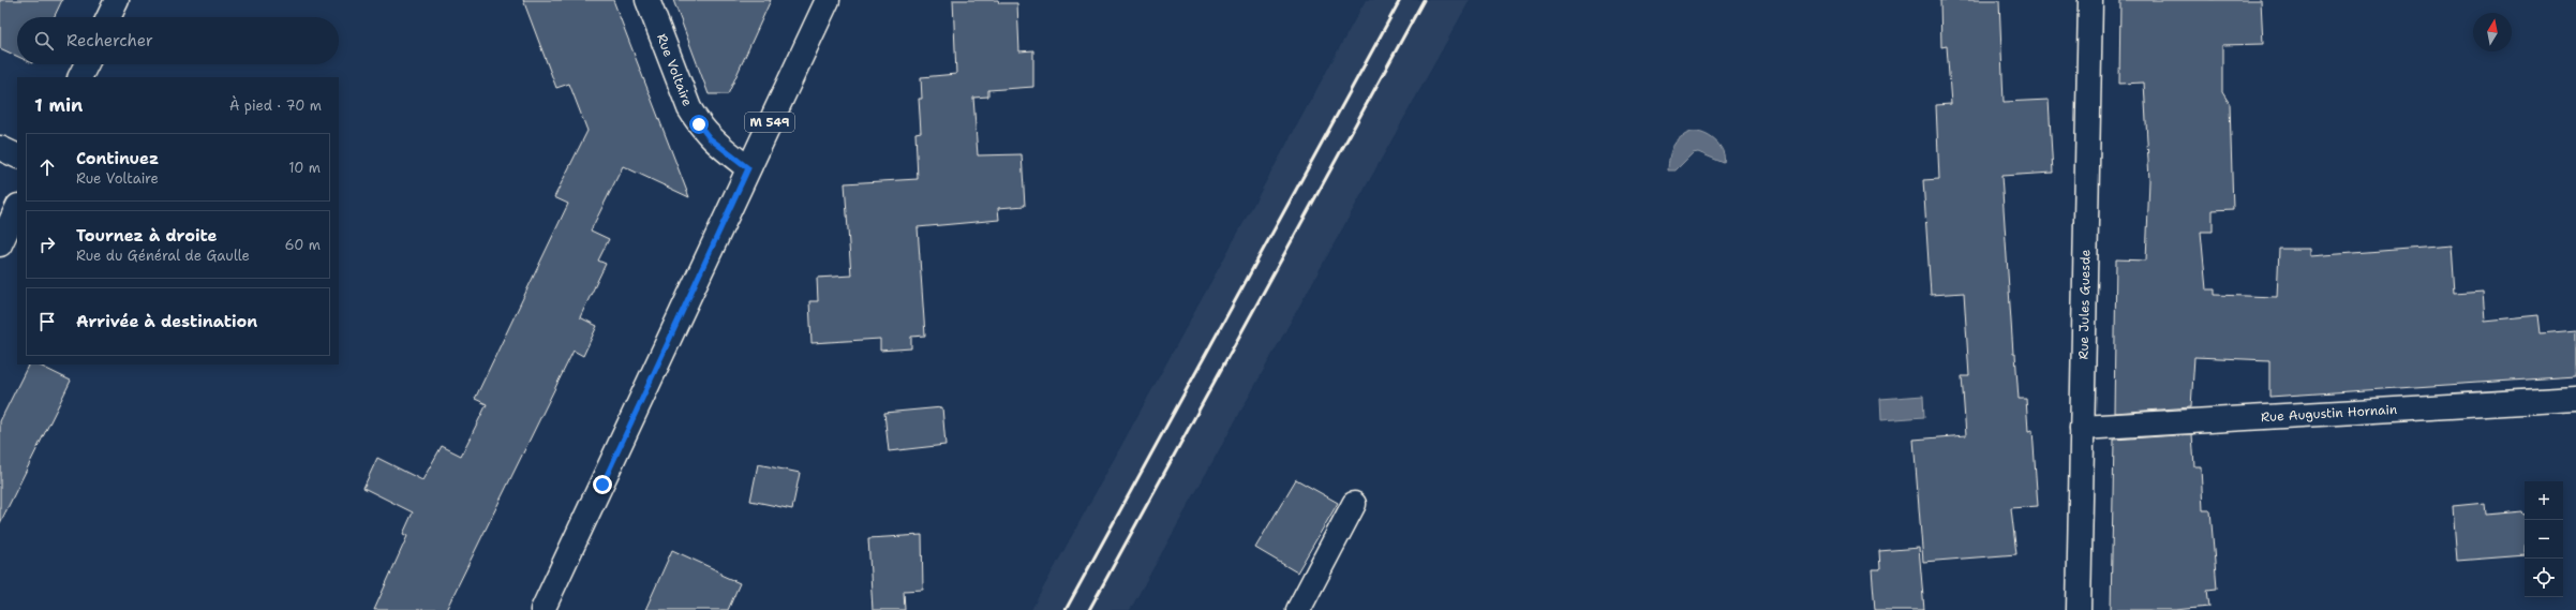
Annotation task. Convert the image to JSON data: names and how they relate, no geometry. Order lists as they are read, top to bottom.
{
  "streets": {
    "main road": [
      "Rue Voltaire",
      "M 549",
      "Rue Jules Guesde",
      "Rue Augustin Hornain"
    ]
  },
  "crossings": [
    ["Rue Voltaire", "M 549"],
    ["Rue Jules Guesde", "Rue Augustin Hornain"]
  ],
  "north": "top",
  "page": {
    "search": "Rechercher",
    "heading": ["1 min", "À pied · 70 m"],
    "list": [
      ["Continuez", "Rue Voltaire", "10 m"],
      ["Tournez à droite", "Rue du Général de Gaulle", "60 m"],
      "Arrivée à destination"
    ],
    "map_buttons": ["+", "−"]
  }
}
